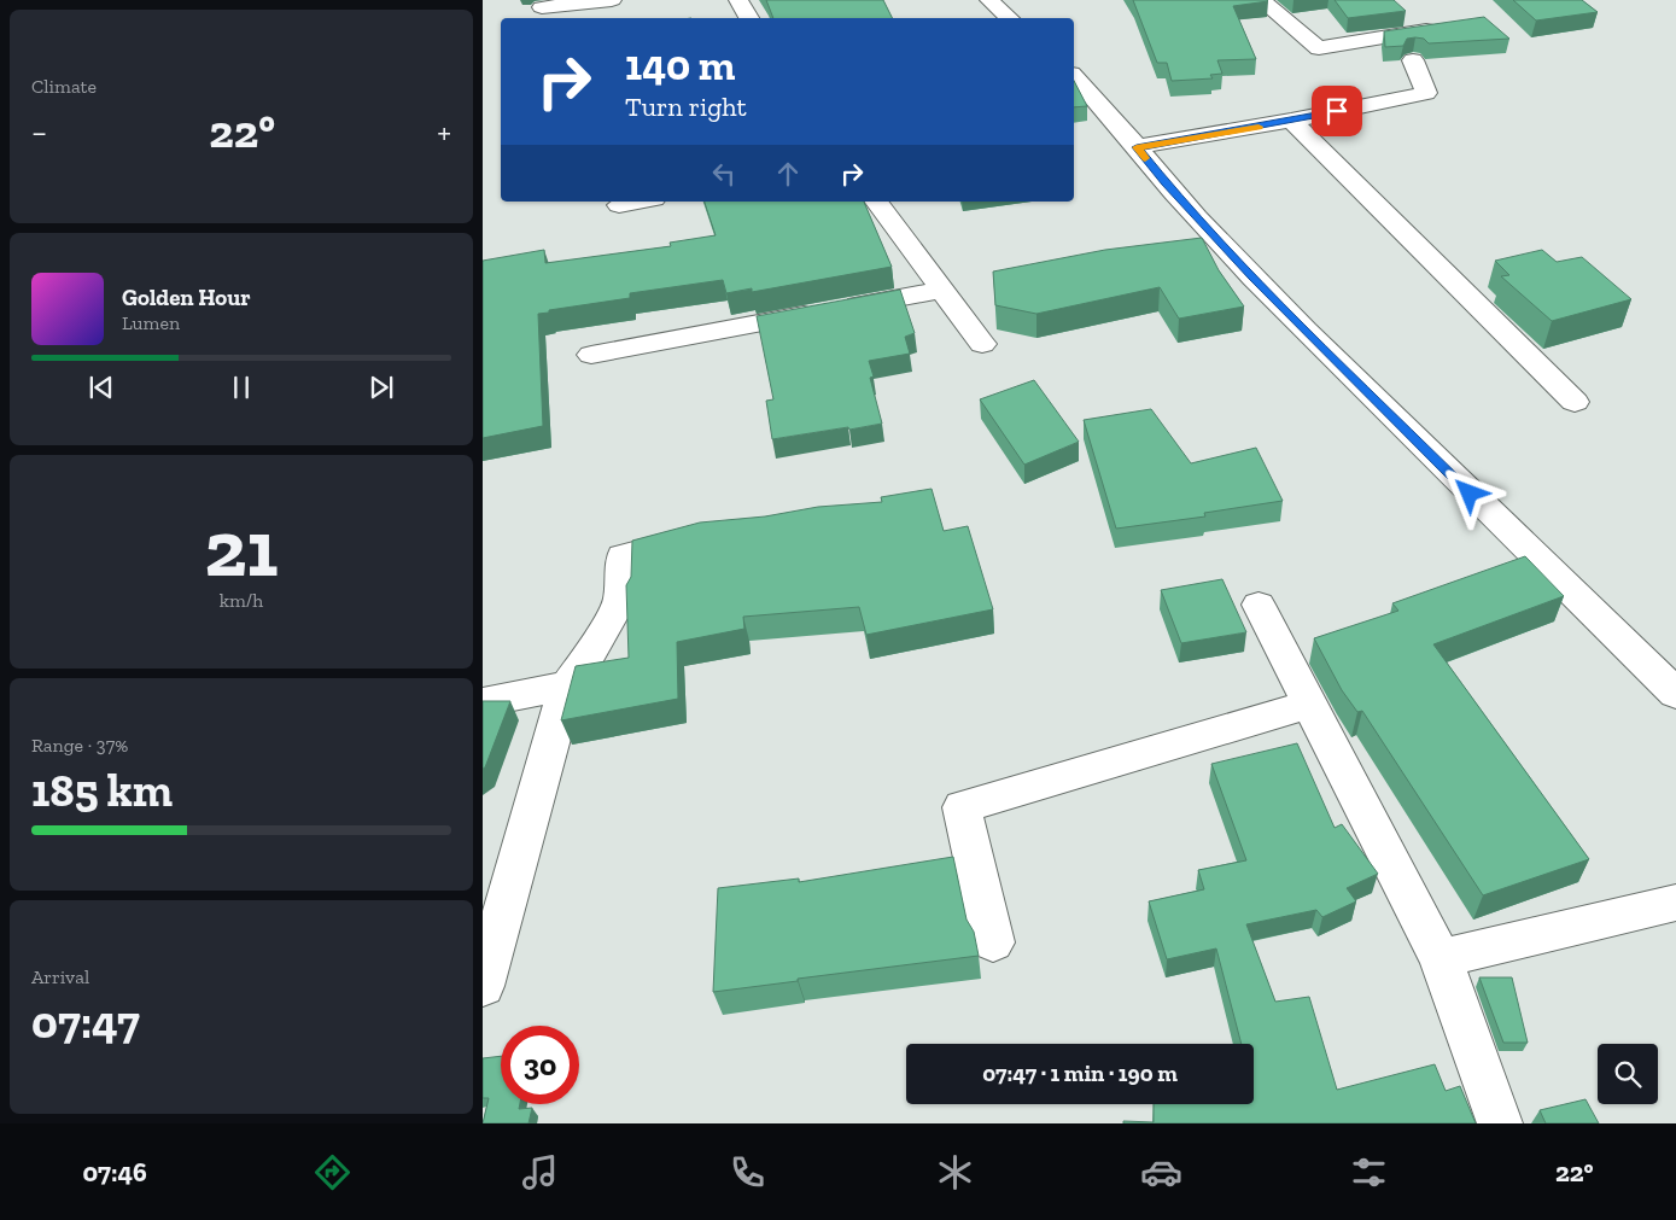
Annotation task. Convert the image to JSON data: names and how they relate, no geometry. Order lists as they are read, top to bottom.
{
  "page": {
    "tile": [
      "Climate",
      ["21", "km/h"],
      ["Range · 37%", "185 km"],
      ["Arrival", "07:47"]
    ],
    "turn": ["140 m", "Turn right"],
    "heat": ["−", "22°", "+"],
    "song": ["Golden Hour", "Lumen"],
    "limit": "30",
    "trip": "07:47 · 1 min · 190 m",
    "tabs": ["07:46", "22°"]
  }
}
